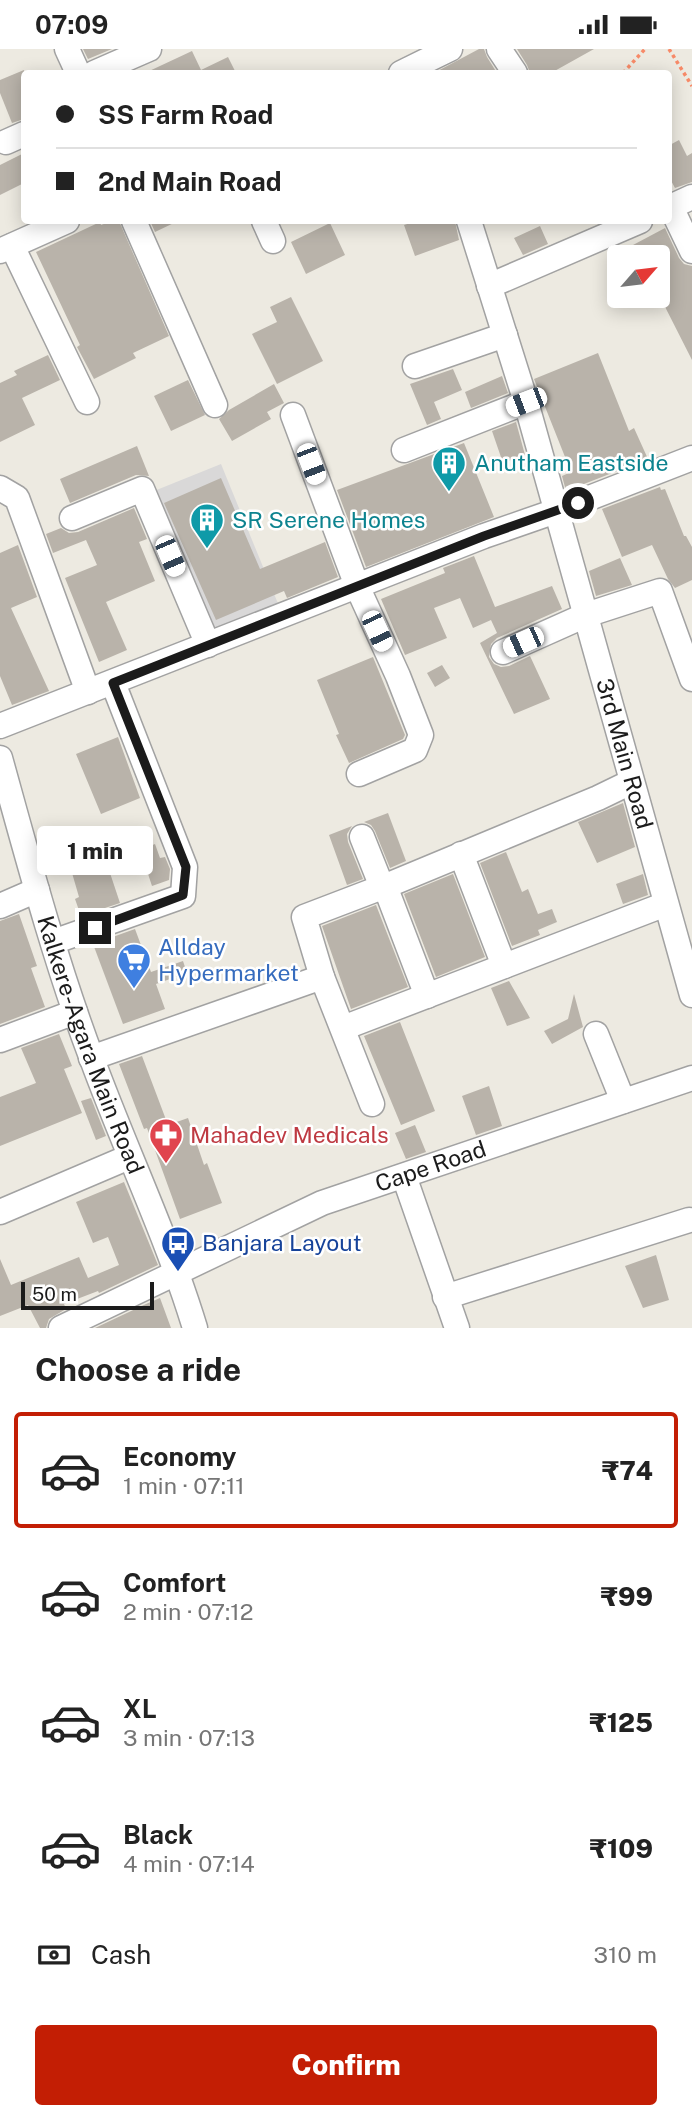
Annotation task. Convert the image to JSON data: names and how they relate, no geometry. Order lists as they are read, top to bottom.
{
  "streets": {
    "street": ["3rd Main Road", "Kalkere-Agara Main Road", "Cape Road"]
  },
  "crossings": [
    ["Kalkere-Agara Main Road", "Cape Road"]
  ],
  "places": {
    "building": ["Anutham Eastside", "SR Serene Homes"],
    "supermarket": ["Allday Hypermarket"],
    "pharmacy": ["Mahadev Medicals"],
    "bus stop": ["Banjara Layout"]
  },
  "scale_bar": "50 m",
  "north": "top right",
  "page": {
    "status": "07:09",
    "banner": ["SS Farm Road", "2nd Main Road"],
    "bubble": "1 min",
    "scale": "50 m",
    "heading": "Choose a ride",
    "list": [
      {
        "name": "Economy",
        "note": "1 min · 07:11",
        "value": "₹74"
      },
      {
        "name": "Comfort",
        "note": "2 min · 07:12",
        "value": "₹99"
      },
      {
        "name": "XL",
        "note": "3 min · 07:13",
        "value": "₹125"
      },
      {
        "name": "Black",
        "note": "4 min · 07:14",
        "value": "₹109"
      }
    ],
    "pay": ["Cash", "310 m"],
    "buttons": "Confirm"
  }
}
